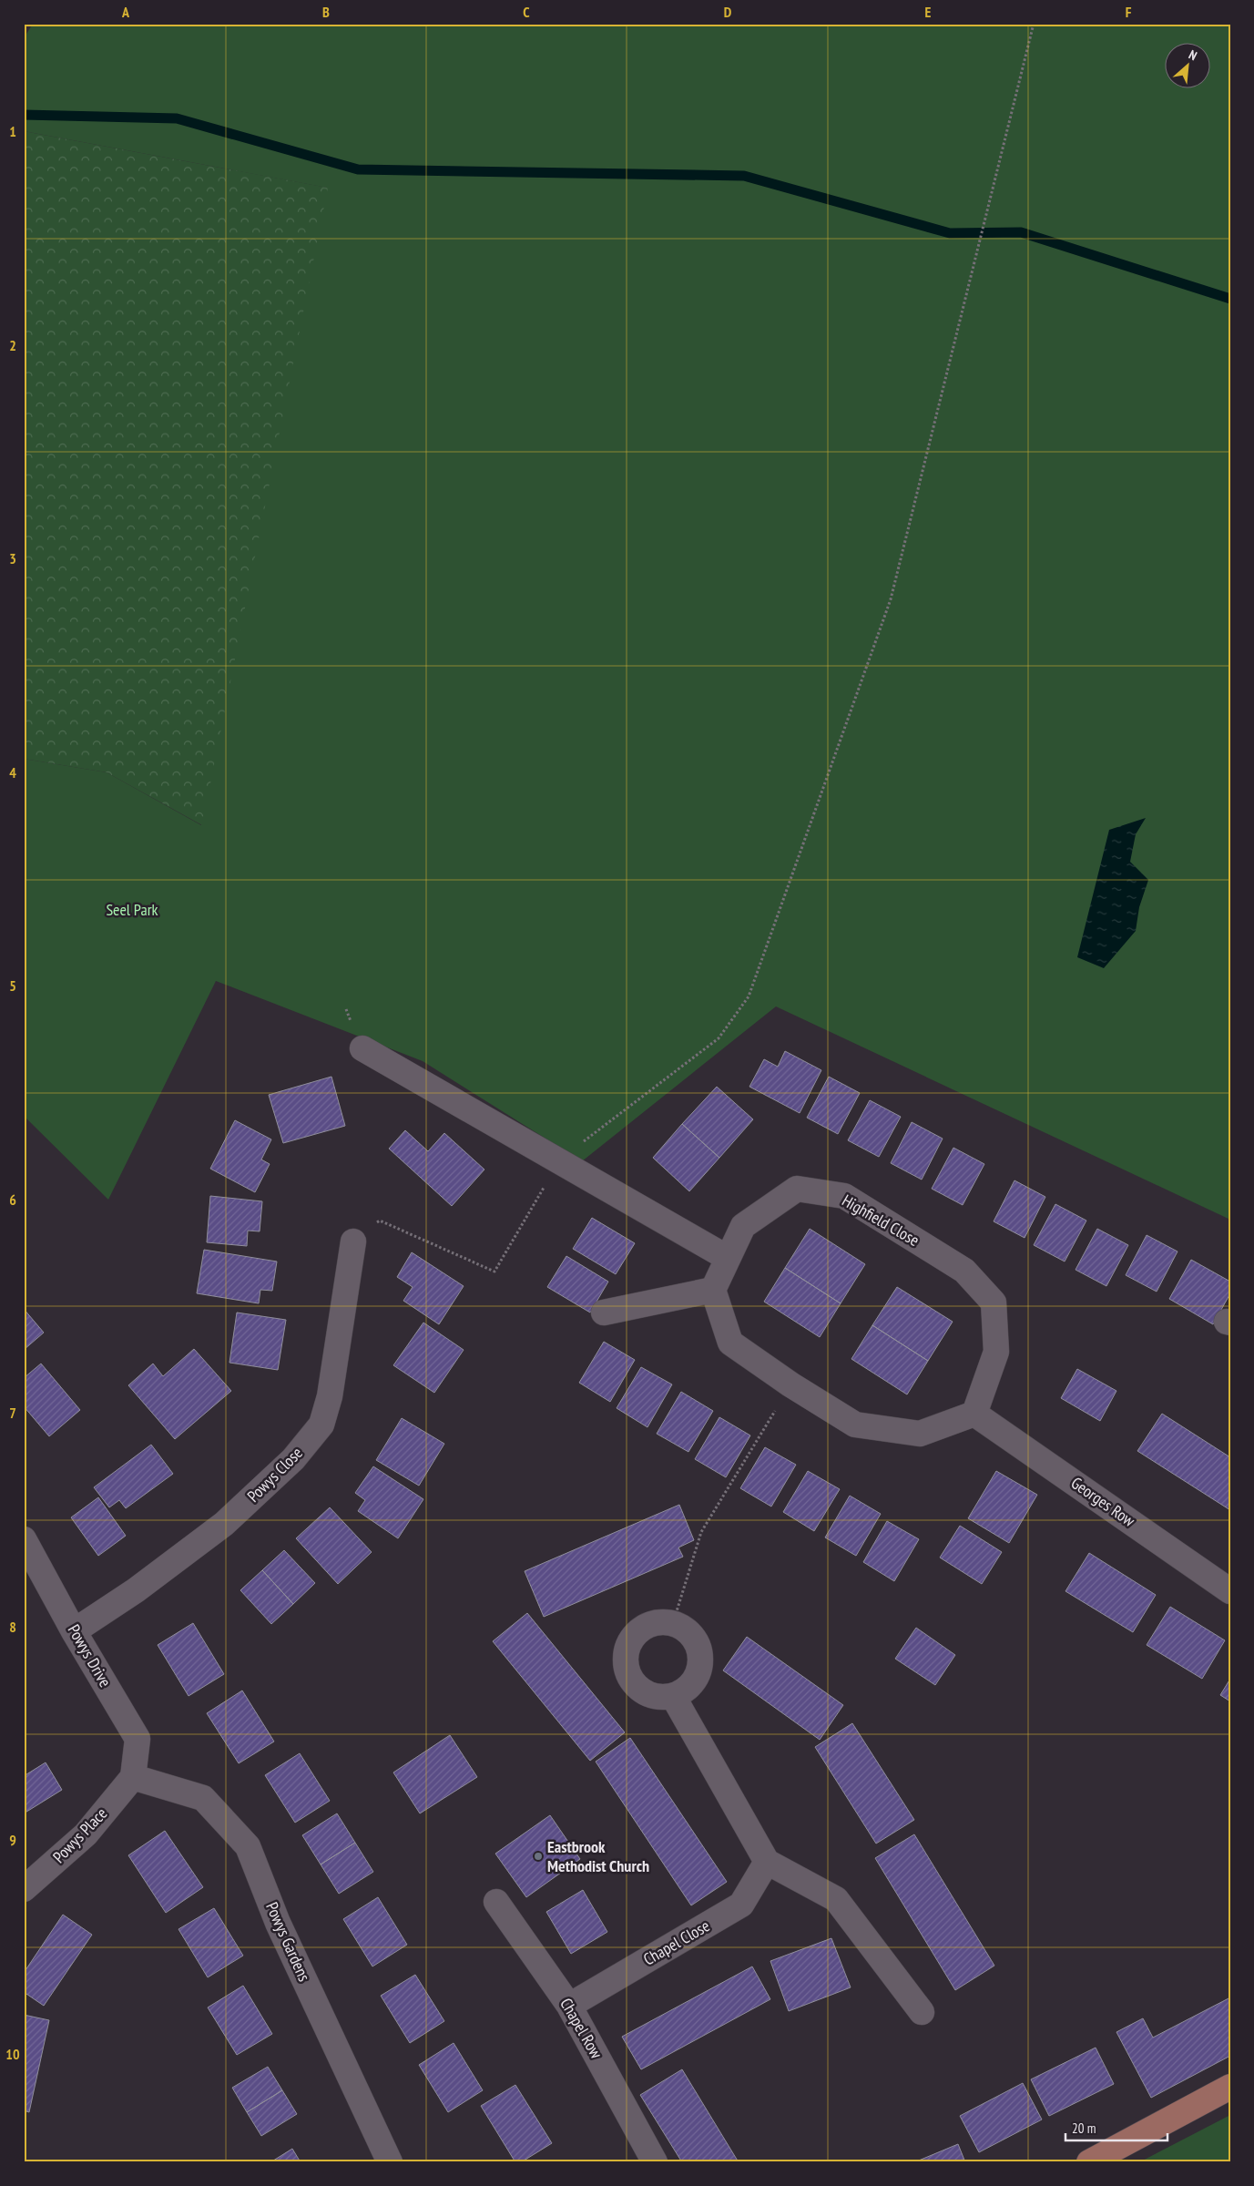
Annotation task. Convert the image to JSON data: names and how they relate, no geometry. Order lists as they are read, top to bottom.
{
  "streets": {
    "street": [
      "Highfield Close",
      "Powys Close",
      "Georges Row",
      "Powys Drive",
      "Powys Place",
      "Powys Gardens",
      "Chapel Close",
      "Chapel Row"
    ]
  },
  "crossings": [
    ["Highfield Close", "Georges Row"],
    ["Powys Close", "Powys Drive"],
    ["Powys Drive", "Powys Place"],
    ["Powys Drive", "Powys Gardens"],
    ["Powys Place", "Powys Gardens"],
    ["Chapel Close", "Chapel Row"]
  ],
  "parks": ["Seel Park"],
  "places": ["Eastbrook Methodist Church"],
  "scale_bar": "20 m",
  "north": "top right",
  "grid": {
    "columns": [
      "A",
      "B",
      "C",
      "D",
      "E",
      "F"
    ],
    "rows": [
      "1",
      "2",
      "3",
      "4",
      "5",
      "6",
      "7",
      "8",
      "9",
      "10"
    ]
  }
}
